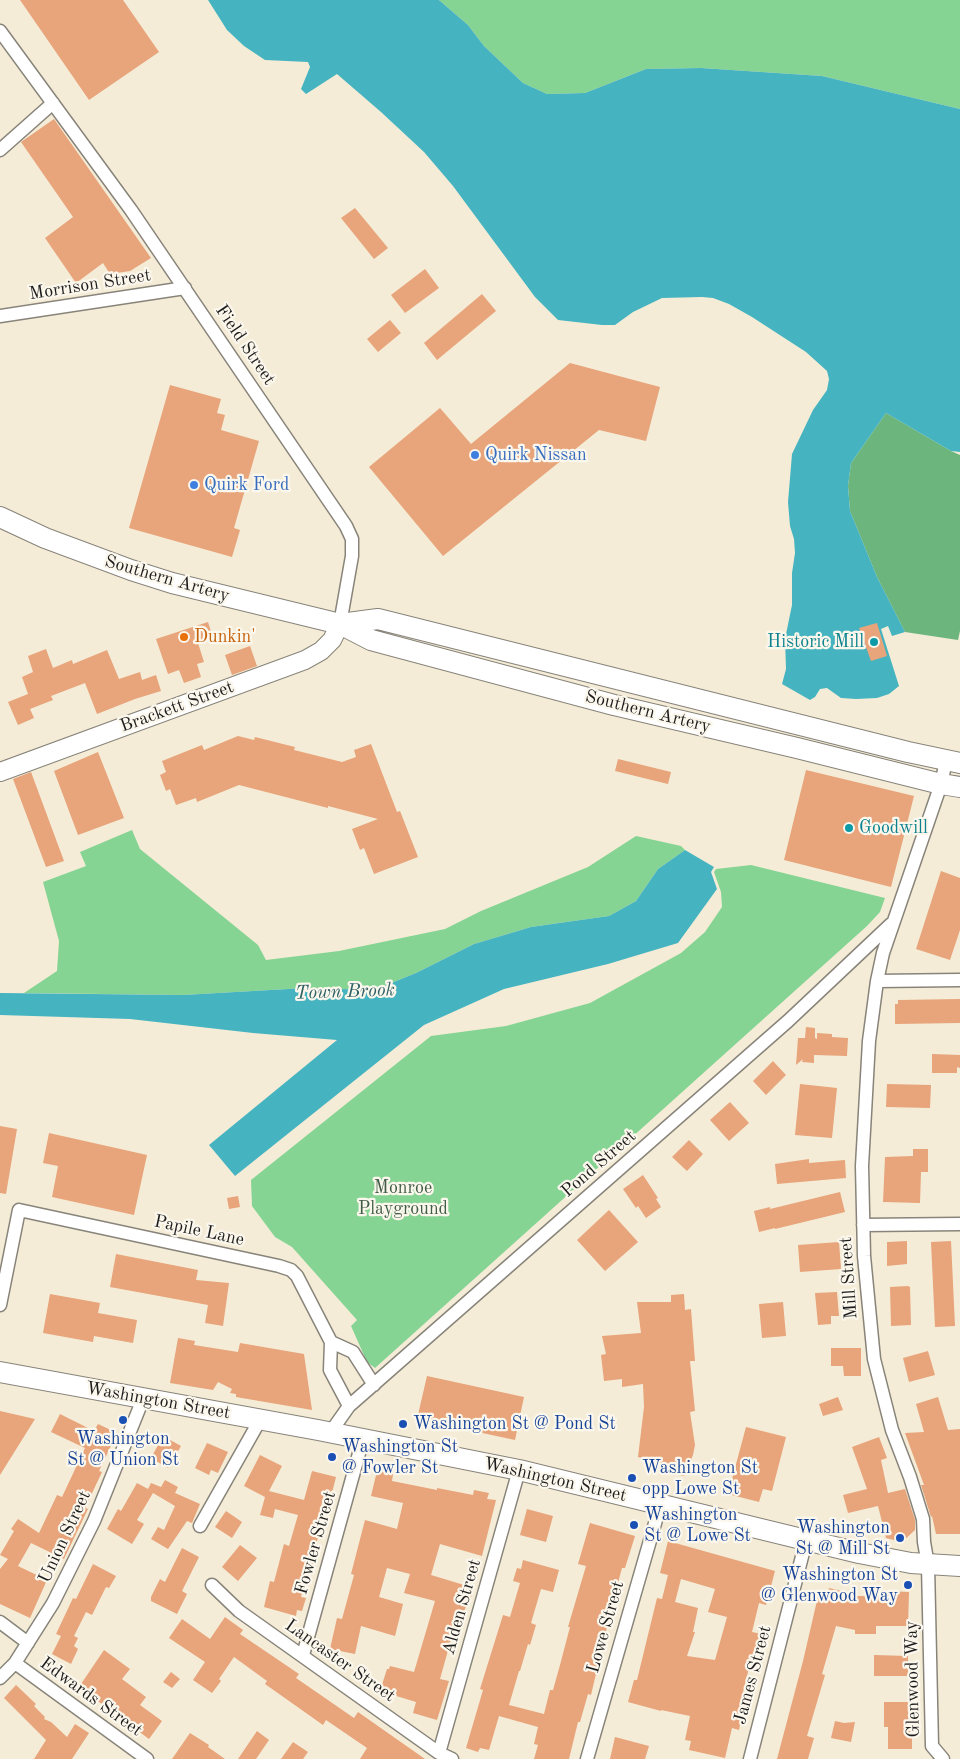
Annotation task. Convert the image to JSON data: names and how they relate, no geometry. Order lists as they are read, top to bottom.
{
  "streets": {
    "main road": ["Southern Artery", "Washington Street"],
    "street": [
      "Morrison Street",
      "Field Street",
      "Brackett Street",
      "Pond Street",
      "Papile Lane",
      "Mill Street",
      "Union Street",
      "Fowler Street",
      "Alden Street",
      "Lowe Street",
      "Lancaster Street",
      "James Street",
      "Glenwood Way",
      "Edwards Street"
    ]
  },
  "crossings": [
    ["Morrison Street", "Field Street"],
    ["Field Street", "Southern Artery"],
    ["Field Street", "Brackett Street"],
    ["Southern Artery", "Brackett Street"],
    ["Southern Artery", "Pond Street"],
    ["Pond Street", "Papile Lane"],
    ["Pond Street", "Mill Street"],
    ["Pond Street", "Washington Street"],
    ["Mill Street", "Washington Street"],
    ["Mill Street", "Glenwood Way"],
    ["Washington Street", "Union Street"],
    ["Washington Street", "Fowler Street"],
    ["Washington Street", "Alden Street"],
    ["Washington Street", "Lowe Street"],
    ["Washington Street", "James Street"],
    ["Washington Street", "Glenwood Way"],
    ["Union Street", "Edwards Street"],
    ["Fowler Street", "Lancaster Street"],
    ["Alden Street", "Lancaster Street"]
  ],
  "water": ["Town Brook"],
  "parks": ["Monroe Playground"],
  "places": [
    "Quirk Nissan",
    "Quirk Ford",
    "Dunkin'",
    "Historic Mill",
    "Goodwill",
    "Washington St @ Union St",
    "Washington St @ Pond St",
    "Washington St @ Fowler St",
    "Washington St opp Lowe St",
    "Washington St @ Lowe St",
    "Washington St @ Mill St",
    "Washington St @ Glenwood Way"
  ]
}
